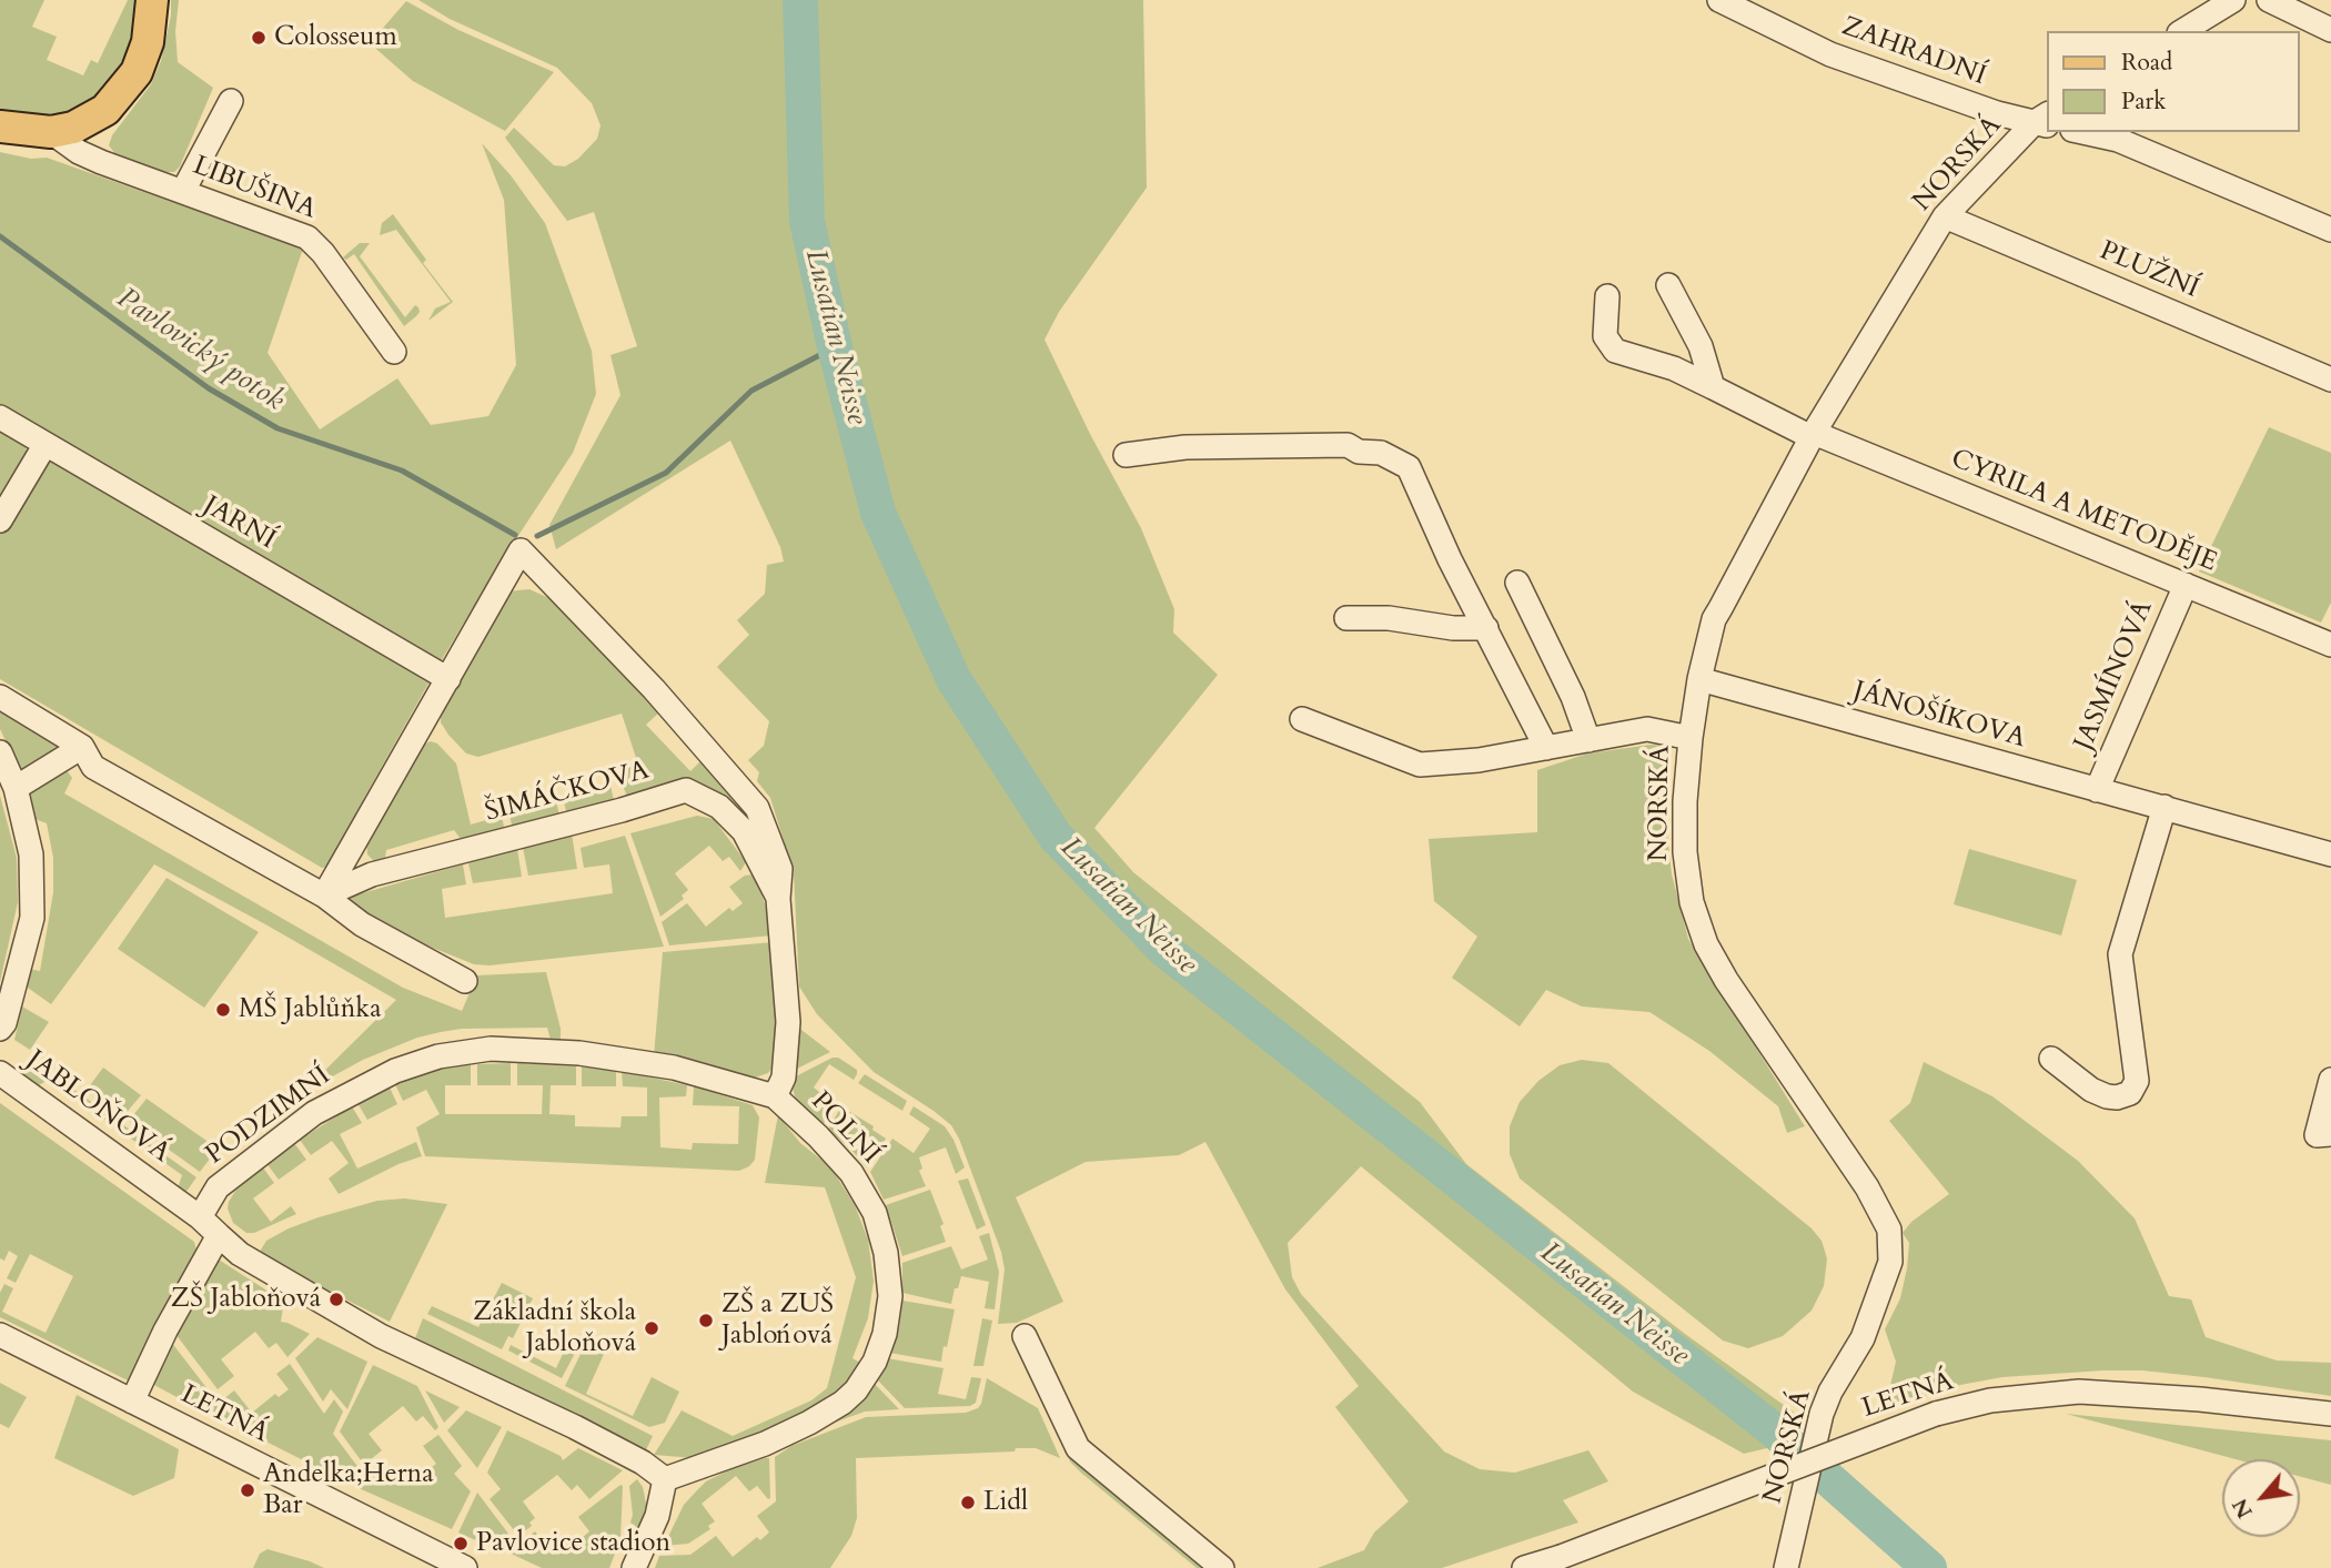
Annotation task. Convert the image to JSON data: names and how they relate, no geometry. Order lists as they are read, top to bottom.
{
  "streets": {
    "street": [
      "ZAHRADNÍ",
      "NORSKÁ",
      "LIBUŠINA",
      "PLUŽNÍ",
      "CYRILA A METODĚJE",
      "JARNÍ",
      "JASMÍNOVÁ",
      "JÁNOŠÍKOVA",
      "ŠIMÁČKOVA",
      "JABLOŇOVÁ",
      "PODZIMNÍ",
      "POLNÍ",
      "LETNÁ"
    ]
  },
  "crossings": [
    ["ZAHRADNÍ", "NORSKÁ"],
    ["NORSKÁ", "PLUŽNÍ"],
    ["NORSKÁ", "CYRILA A METODĚJE"],
    ["NORSKÁ", "JÁNOŠÍKOVA"],
    ["CYRILA A METODĚJE", "JASMÍNOVÁ"],
    ["JARNÍ", "POLNÍ"],
    ["JASMÍNOVÁ", "JÁNOŠÍKOVA"],
    ["ŠIMÁČKOVA", "POLNÍ"],
    ["JABLOŇOVÁ", "PODZIMNÍ"],
    ["PODZIMNÍ", "POLNÍ"]
  ],
  "water": ["Lusatian Neisse", "Pavlovický potok"],
  "places": [
    "Colosseum",
    "MŠ Jablůňka",
    "ZŠ Jabloňová",
    "ZŠ a ZUŠ Jablońová",
    "Základní škola Jabloňová",
    "Andelka;Herna Bar",
    "Lidl",
    "Pavlovice stadion"
  ],
  "legend": ["Road", "Park"],
  "north": "bottom left"
}
